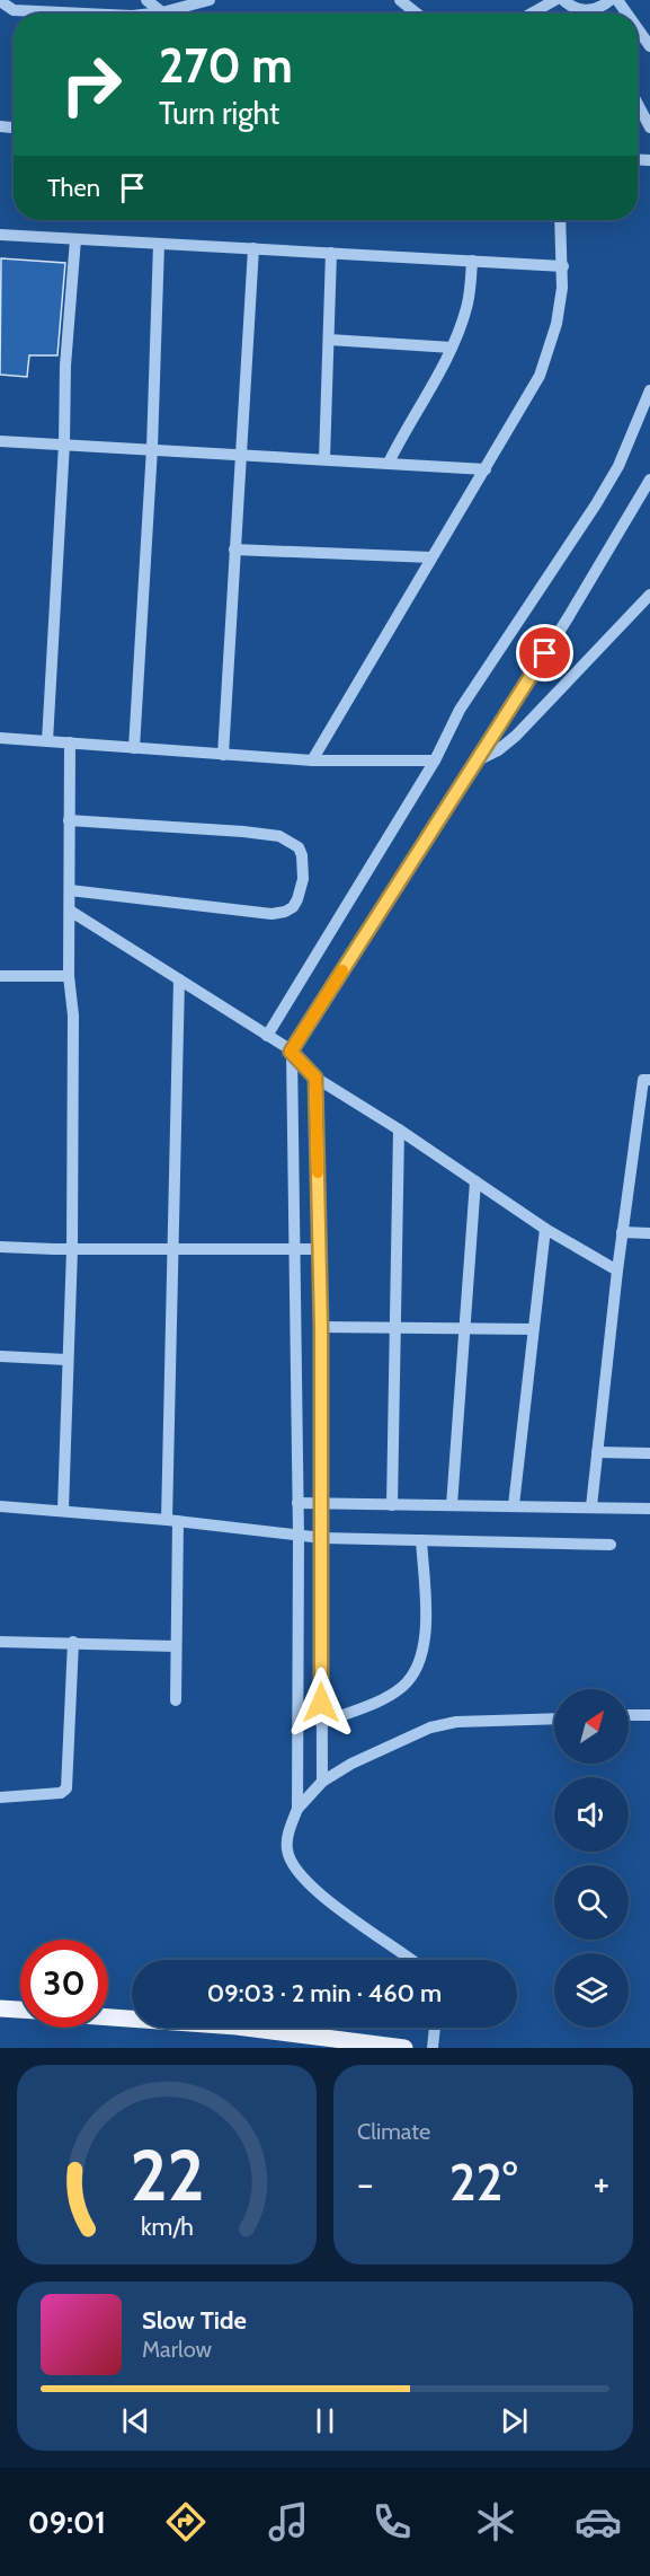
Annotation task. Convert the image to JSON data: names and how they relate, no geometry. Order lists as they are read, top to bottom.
{
  "north": "top right",
  "page": {
    "turn": ["270 m", "Turn right"],
    "then": "Then",
    "limit": "30",
    "trip": "09:03 · 2 min · 460 m",
    "tile": "Climate",
    "heat": ["−", "22°", "+"],
    "song": ["Slow Tide", "Marlow"],
    "tabs": "09:01",
    "gauge": ["22", "km/h"]
  }
}
